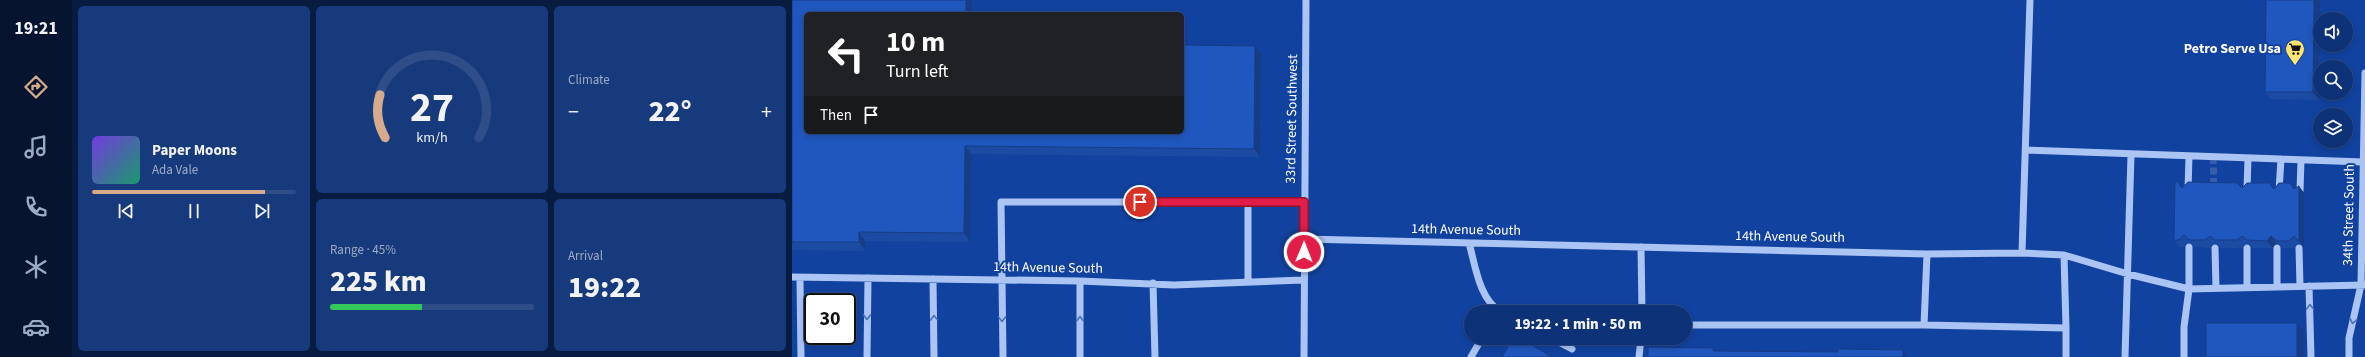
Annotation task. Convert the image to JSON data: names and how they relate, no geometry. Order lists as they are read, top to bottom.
{
  "streets": {
    "street": ["33rd Street Southwest", "34th Street South", "14th Avenue South"]
  },
  "crossings": [
    ["33rd Street Southwest", "14th Avenue South"],
    ["34th Street South", "14th Avenue South"]
  ],
  "places": {
    "supermarket": ["Petro Serve Usa"]
  },
  "page": {
    "tabs": "19:21",
    "tile": [
      "Climate",
      ["Range · 45%", "225 km"],
      ["Arrival", "19:22"]
    ],
    "turn": ["10 m", "Turn left"],
    "heat": ["−", "22°", "+"],
    "then": "Then",
    "song": ["Paper Moons", "Ada Vale"],
    "limit": "30",
    "trip": "19:22 · 1 min · 50 m",
    "gauge": ["27", "km/h"]
  }
}
